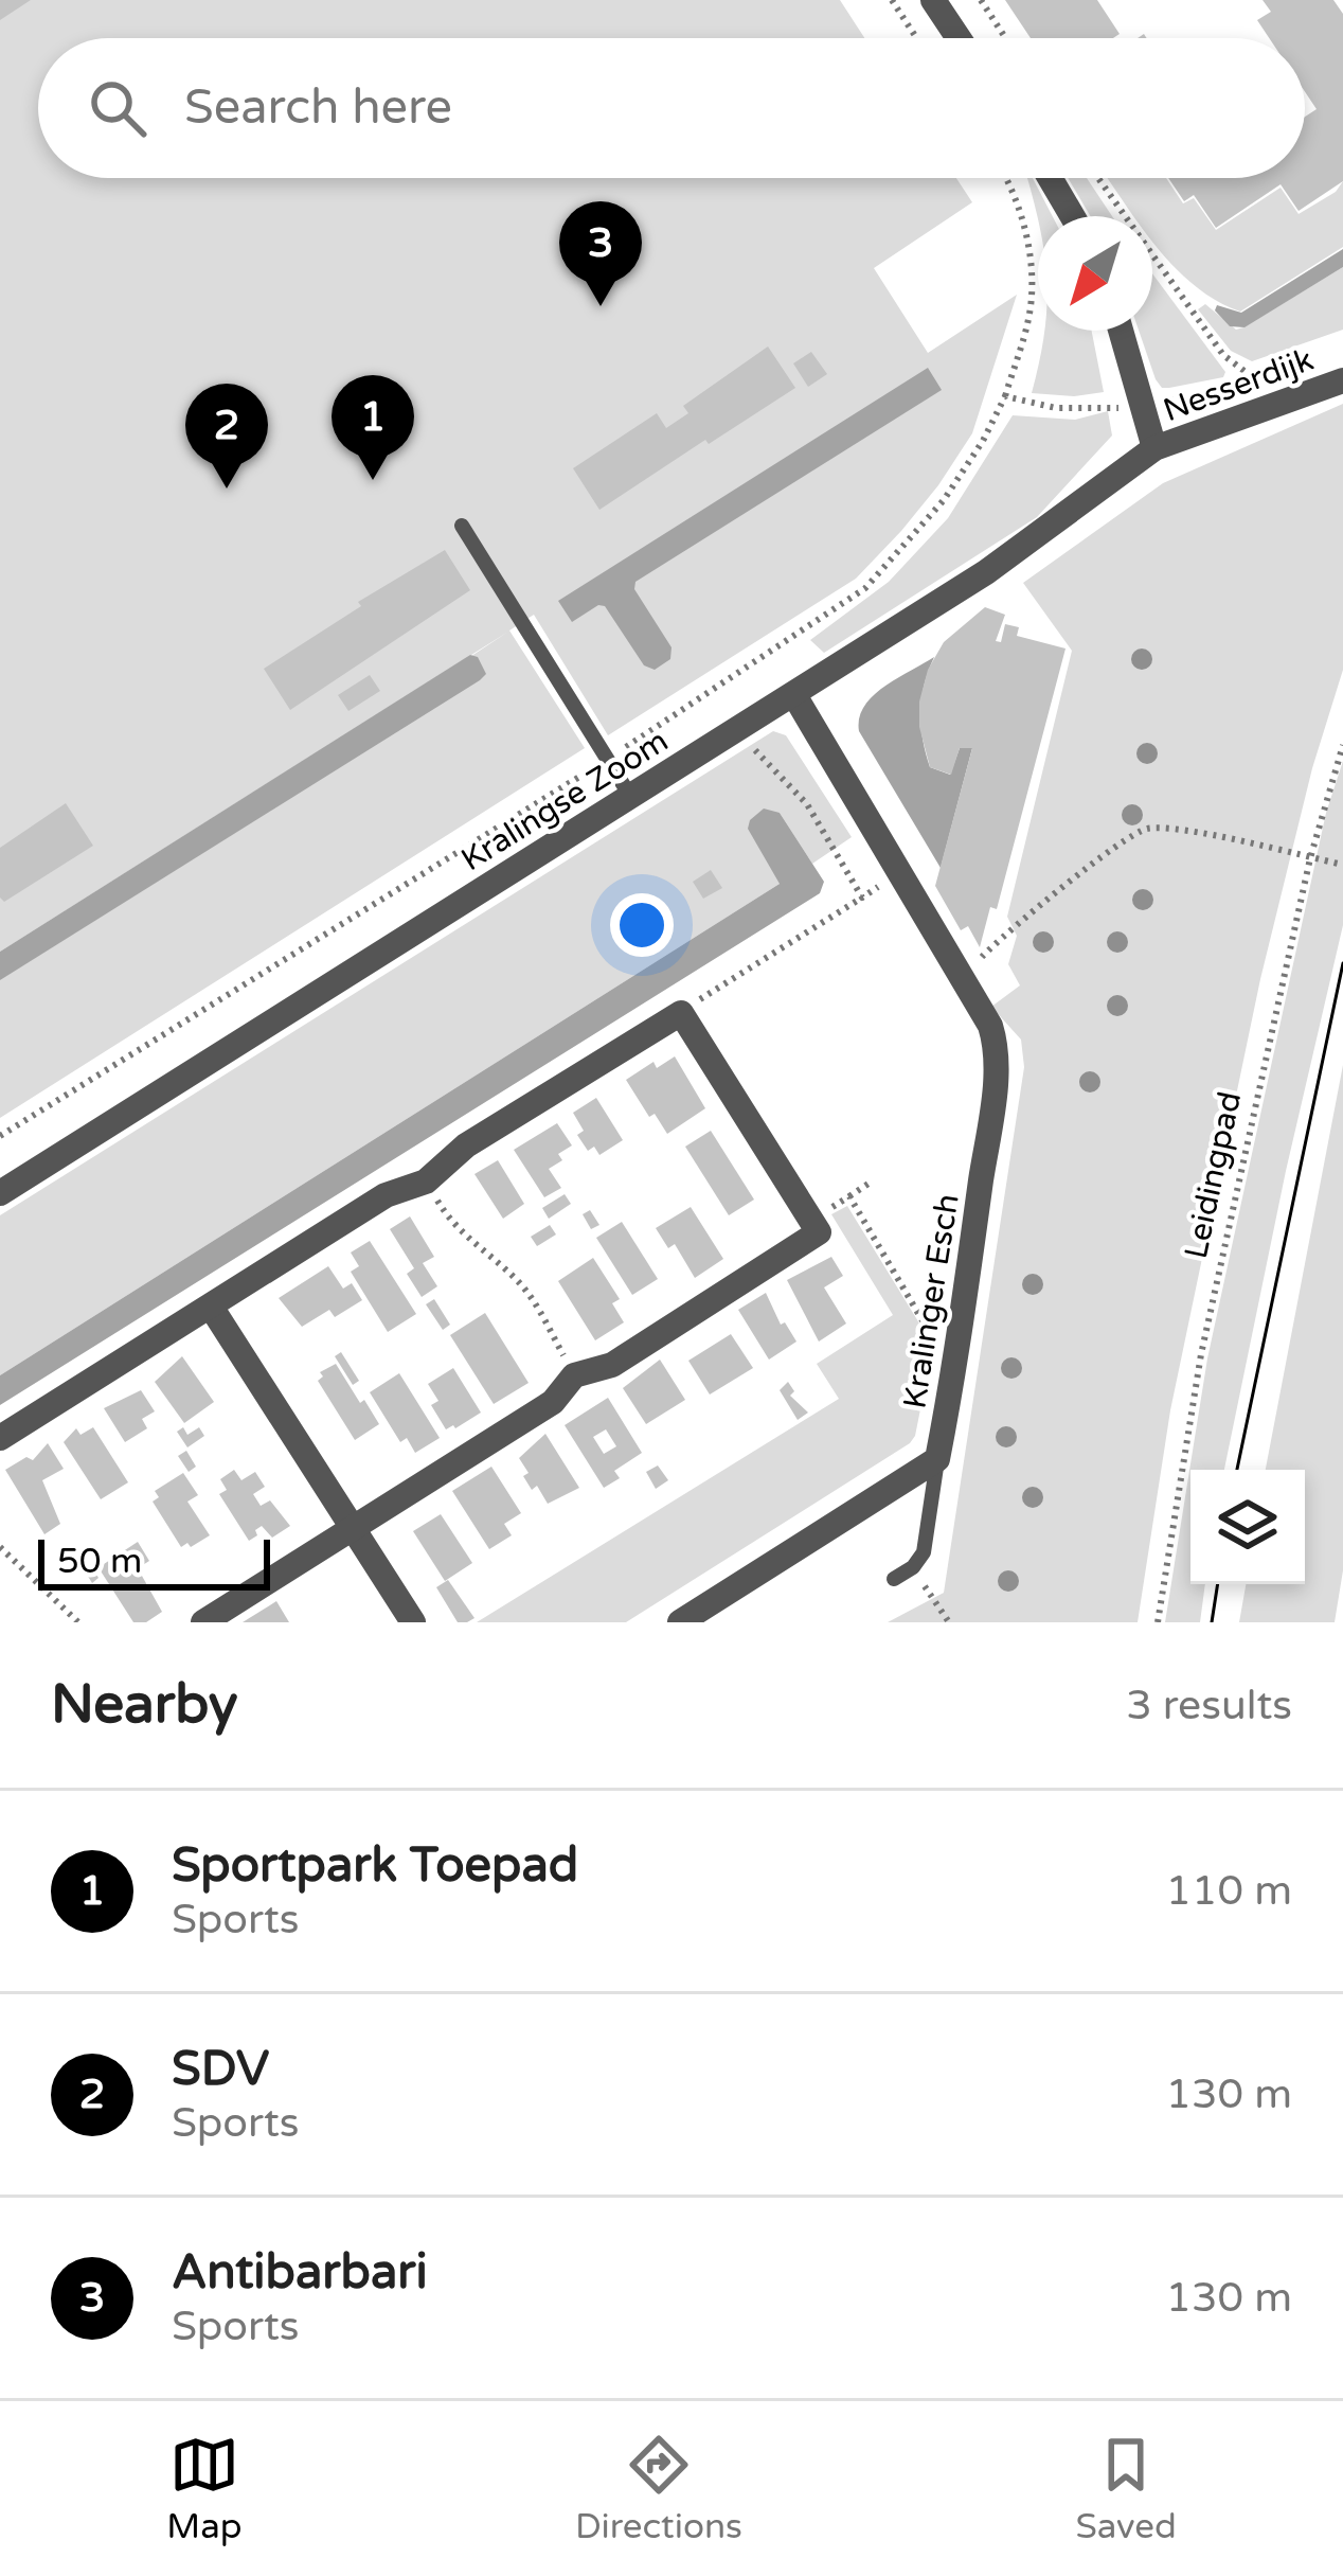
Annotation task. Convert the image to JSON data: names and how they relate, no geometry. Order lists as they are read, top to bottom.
{
  "streets": {
    "street": ["Nesserdijk", "Kralingse Zoom", "Kralinger Esch"],
    "path": ["Leidingpad"]
  },
  "crossings": [
    ["Nesserdijk", "Kralingse Zoom"],
    ["Kralingse Zoom", "Kralinger Esch"]
  ],
  "scale_bar": "50 m",
  "north": "bottom left",
  "page": {
    "search": "Search here",
    "pins": ["3", "1", "2"],
    "scale": "50 m",
    "heading": ["Nearby", "3 results"],
    "list": [
      {
        "mark": "1",
        "name": "Sportpark Toepad",
        "note": "Sports",
        "value": "110 m"
      },
      {
        "mark": "2",
        "name": "SDV",
        "note": "Sports",
        "value": "130 m"
      },
      {
        "mark": "3",
        "name": "Antibarbari",
        "note": "Sports",
        "value": "130 m"
      }
    ],
    "nav": ["Map", "Directions", "Saved"]
  }
}
